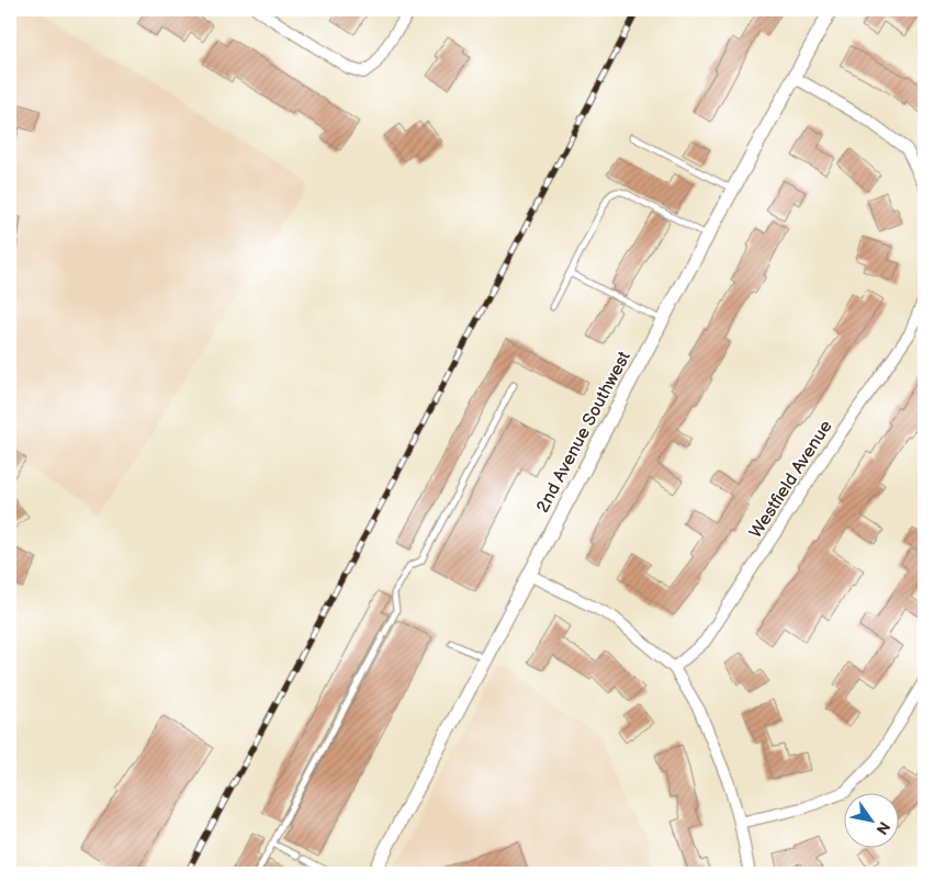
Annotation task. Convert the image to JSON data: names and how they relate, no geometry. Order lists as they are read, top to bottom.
{
  "streets": {
    "street": ["2nd Avenue Southwest", "Westfield Avenue"]
  },
  "north": "bottom right"
}
